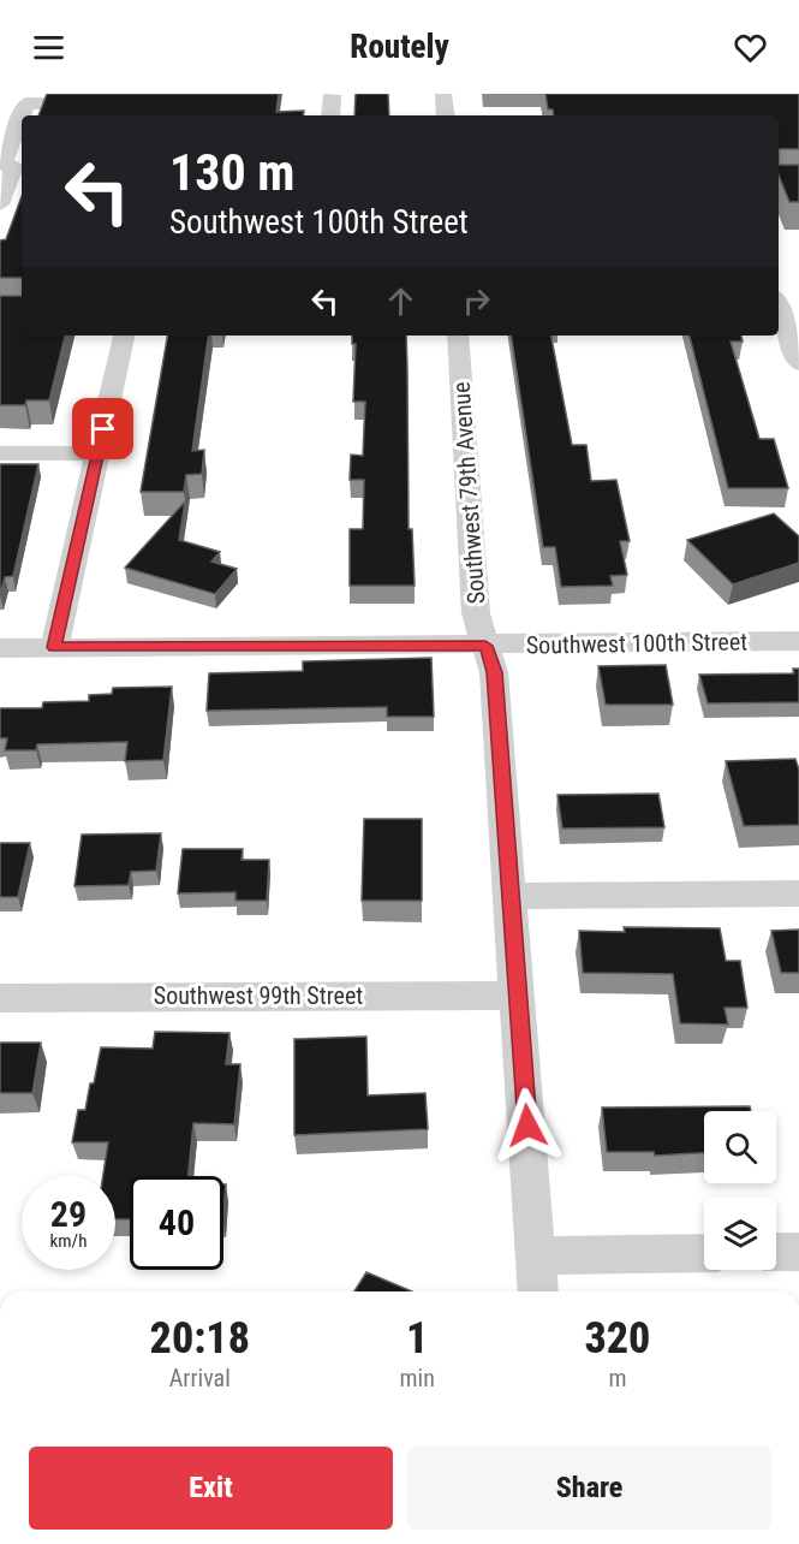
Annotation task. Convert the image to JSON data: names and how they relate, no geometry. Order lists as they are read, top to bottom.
{
  "streets": {
    "street": ["Southwest 79th Avenue", "Southwest 100th Street", "Southwest 99th Street"]
  },
  "crossings": [
    ["Southwest 79th Avenue", "Southwest 100th Street"],
    ["Southwest 79th Avenue", "Southwest 99th Street"]
  ],
  "page": {
    "header": "Routely",
    "turn": ["130 m", "Southwest 100th Street"],
    "speed": "29 km/h",
    "limit": "40",
    "eta": [
      "20:18",
      "Arrival",
      "1",
      "min",
      "320",
      "m"
    ],
    "buttons": ["Exit", "Share"]
  }
}
